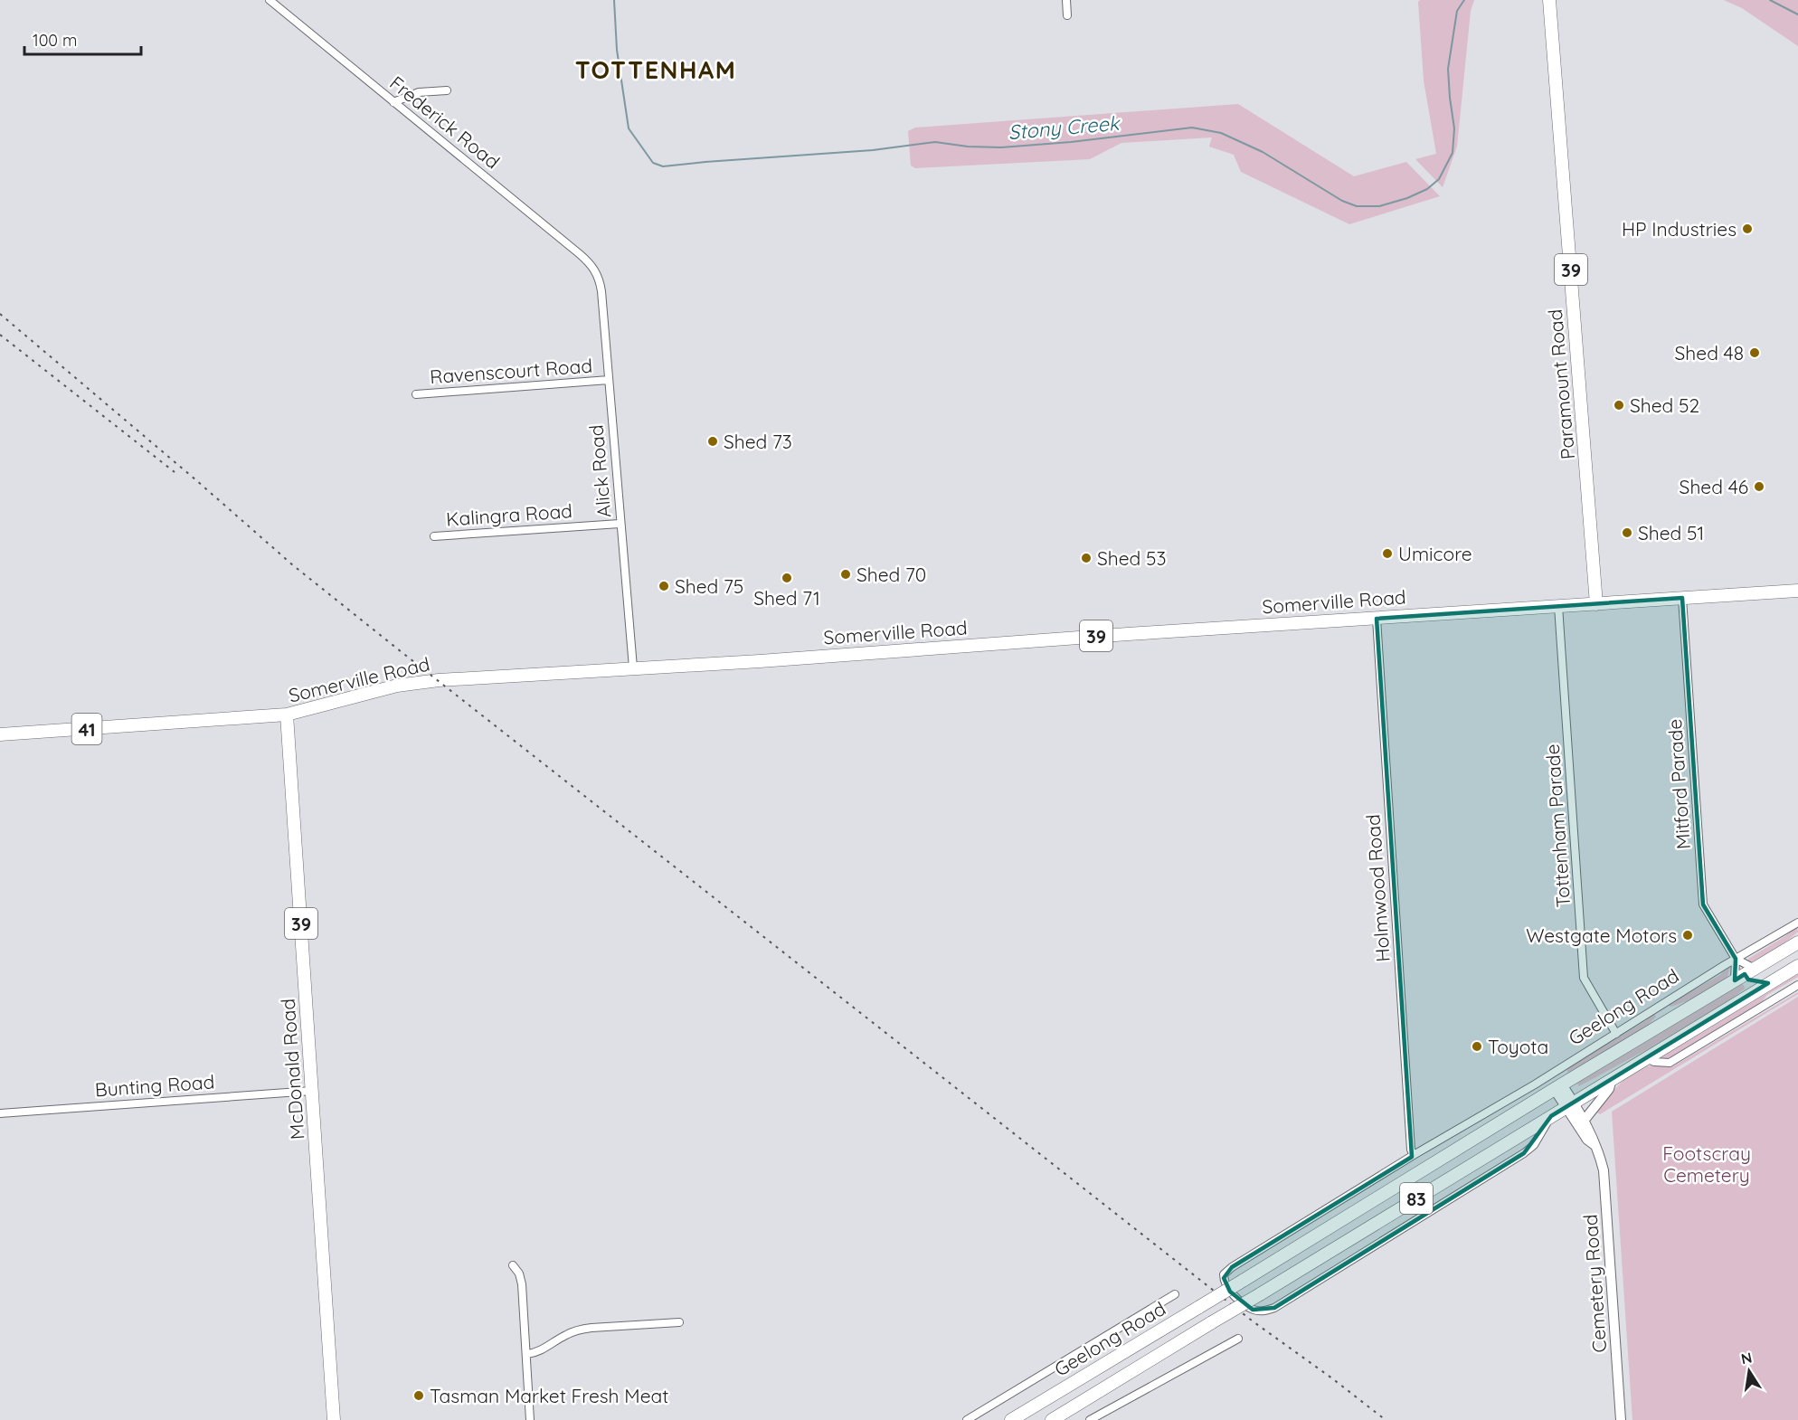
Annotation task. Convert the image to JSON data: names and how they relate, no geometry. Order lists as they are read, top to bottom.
{
  "streets": {
    "main road": [
      "39",
      "Paramount Road",
      "Somerville Road",
      "41",
      "Geelong Road",
      "McDonald Road",
      "83"
    ],
    "street": [
      "Frederick Road",
      "Ravenscourt Road",
      "Alick Road",
      "Kalingra Road",
      "Mitford Parade",
      "Tottenham Parade",
      "Holmwood Road",
      "Bunting Road",
      "Cemetery Road"
    ]
  },
  "crossings": [
    ["Frederick Road", "Alick Road"],
    ["Ravenscourt Road", "Alick Road"],
    ["Paramount Road", "Somerville Road"],
    ["Alick Road", "Kalingra Road"],
    ["Alick Road", "Somerville Road"],
    ["Somerville Road", "Mitford Parade"],
    ["Somerville Road", "Tottenham Parade"],
    ["Somerville Road", "Holmwood Road"],
    ["Somerville Road", "McDonald Road"],
    ["Mitford Parade", "Geelong Road"],
    ["Tottenham Parade", "Geelong Road"],
    ["Holmwood Road", "Geelong Road"],
    ["Geelong Road", "Cemetery Road"],
    ["McDonald Road", "Bunting Road"]
  ],
  "districts": ["TOTTENHAM"],
  "water": ["Stony Creek"],
  "parks": ["Footscray Cemetery"],
  "places": [
    "HP Industries",
    "Shed 48",
    "Shed 52",
    "Shed 73",
    "Shed 46",
    "Shed 51",
    "Umicore",
    "Shed 53",
    "Shed 70",
    "Shed 71",
    "Shed 75",
    "Westgate Motors",
    "Toyota",
    "Tasman Market Fresh Meat"
  ],
  "scale_bar": "100 m",
  "north": "top"
}
